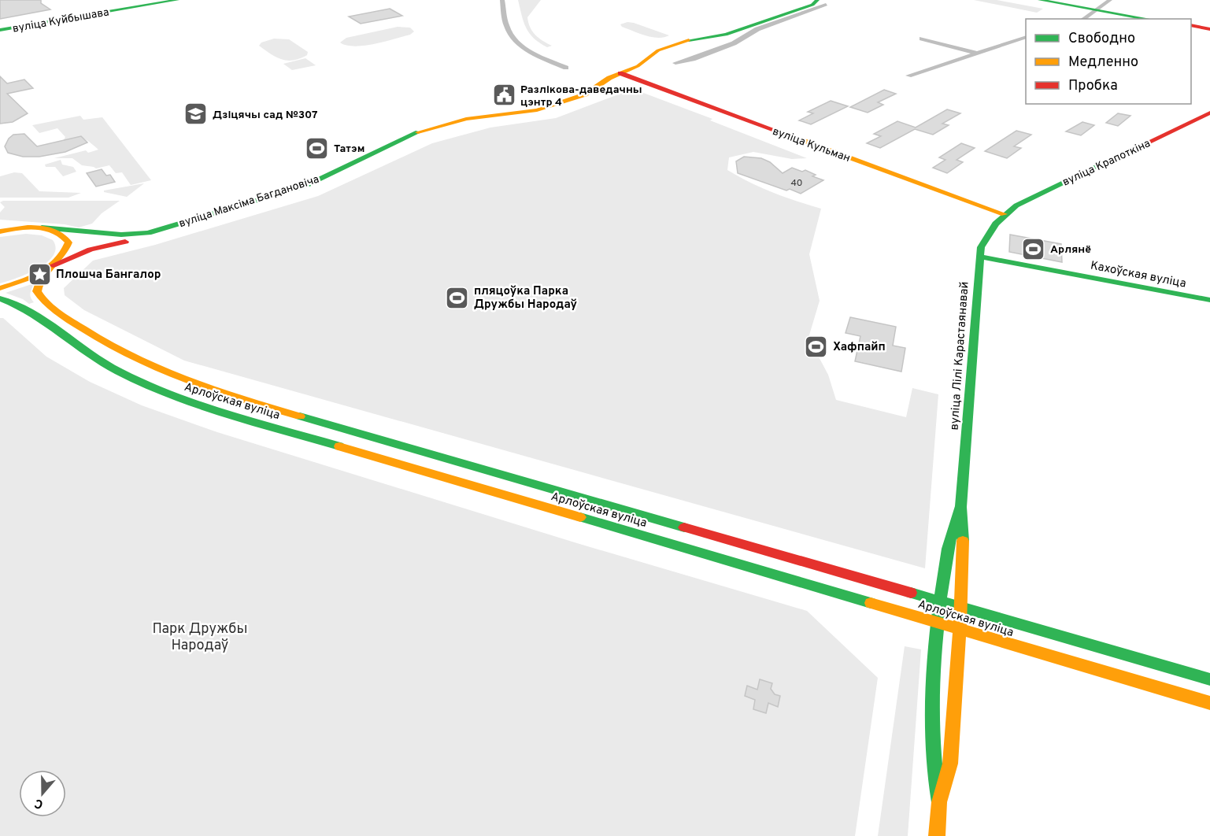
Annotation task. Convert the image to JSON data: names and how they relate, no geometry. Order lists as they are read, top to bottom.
{
  "streets": {
    "main road": [
      "вуліца Куйбышава",
      "вуліца Кульман",
      "вуліца Крапоткіна",
      "вуліца Максіма Багдановіча",
      "Кахоўская вуліца",
      "вуліца Лілі Карастаянавай",
      "Арлоўская вуліца"
    ]
  },
  "crossings": [
    ["вуліца Кульман", "вуліца Крапоткіна"],
    ["вуліца Кульман", "вуліца Максіма Багдановіча"],
    ["вуліца Кульман", "вуліца Лілі Карастаянавай"],
    ["вуліца Крапоткіна", "вуліца Лілі Карастаянавай"],
    ["вуліца Максіма Багдановіча", "Арлоўская вуліца"],
    ["Кахоўская вуліца", "вуліца Лілі Карастаянавай"],
    ["вуліца Лілі Карастаянавай", "Арлоўская вуліца"]
  ],
  "parks": ["Парк Дружбы Народаў"],
  "places": {
    "public building": ["Разлікова-даведачны цэнтр 4"],
    "school or university": ["Дзіцячы сад №307"],
    "sports": [
      "Татэм",
      "Арлянё",
      "пляцоўка Парка Дружбы Народаў",
      "Хафпайп"
    ],
    "place": ["Плошча Бангалор"]
  },
  "house_numbers": ["40"],
  "legend": ["Свободно", "Медленно", "Пробка"],
  "north": "bottom"
}
